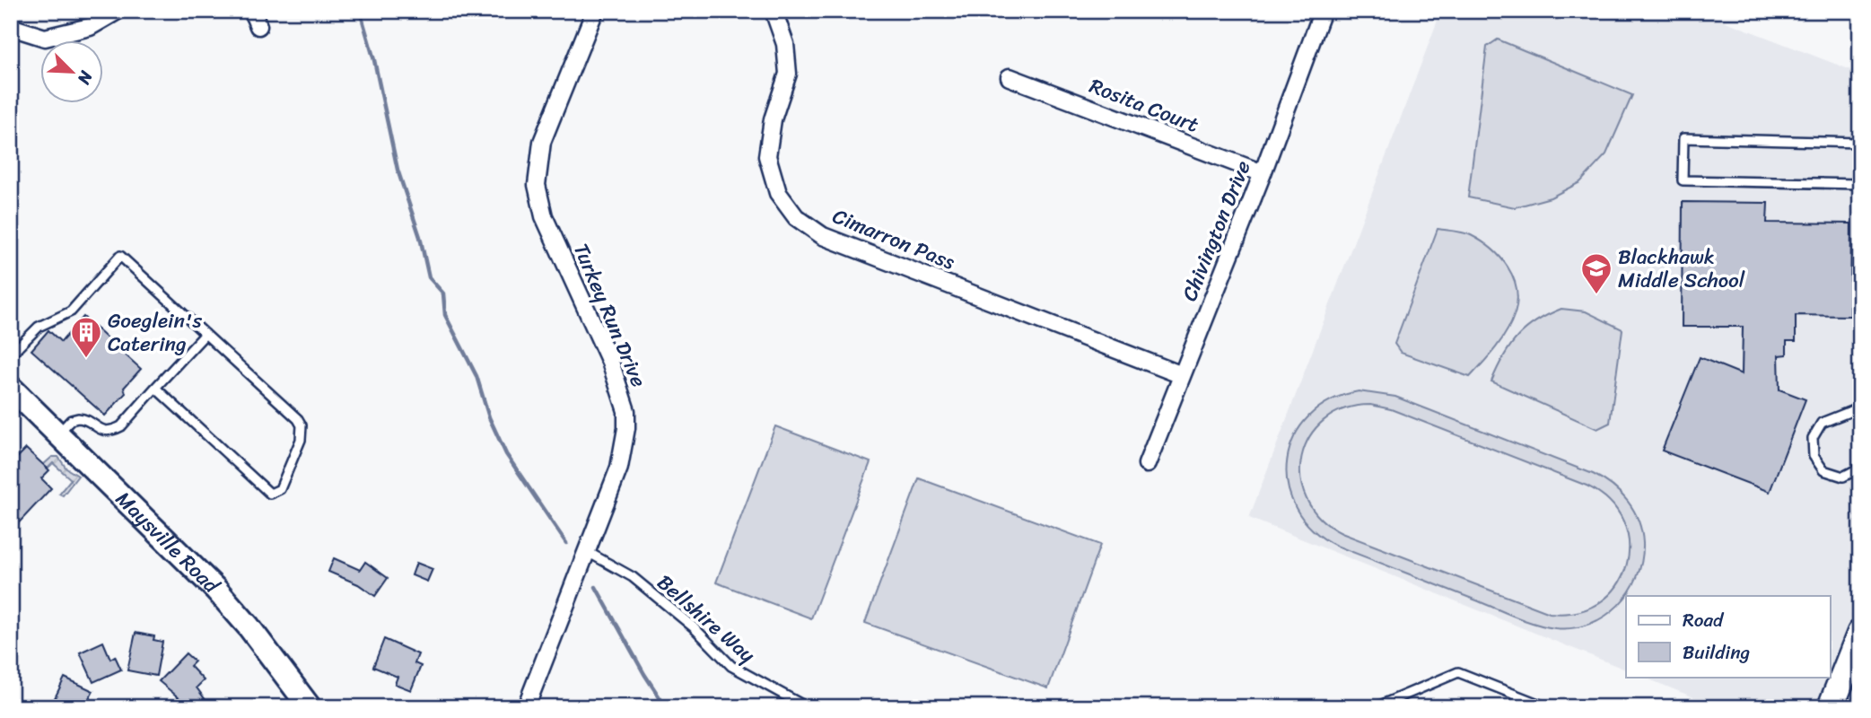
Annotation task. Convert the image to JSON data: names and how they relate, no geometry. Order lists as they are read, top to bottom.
{
  "streets": {
    "main road": ["Maysville Road"],
    "street": [
      "Rosita Court",
      "Chivington Drive",
      "Cimarron Pass",
      "Turkey Run Drive"
    ],
    "lane": ["Bellshire Way"]
  },
  "crossings": [
    ["Rosita Court", "Chivington Drive"],
    ["Chivington Drive", "Cimarron Pass"],
    ["Turkey Run Drive", "Bellshire Way"]
  ],
  "places": {
    "school or university": ["Blackhawk Middle School"],
    "building": ["Goeglein's Catering"]
  },
  "legend": ["Road", "Building"],
  "north": "bottom right"
}
